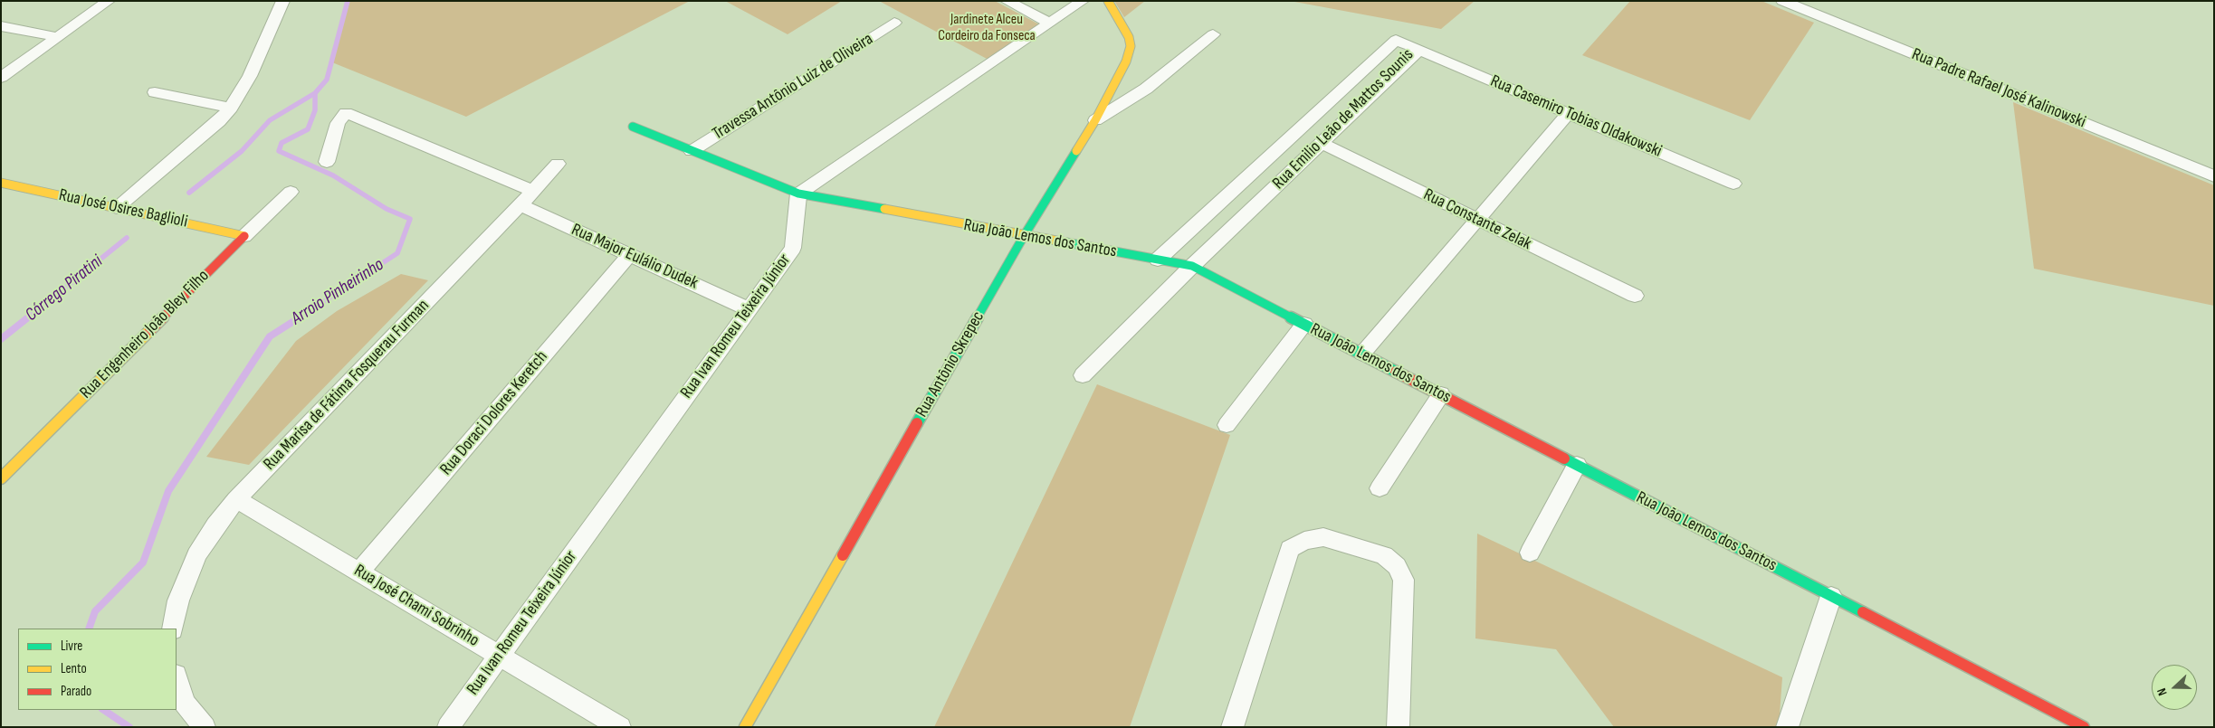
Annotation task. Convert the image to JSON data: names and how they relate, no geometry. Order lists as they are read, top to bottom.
{
  "streets": {
    "street": [
      "Travessa Antônio Luiz de Oliveira",
      "Rua Padre Rafael José Kalinowski",
      "Rua Casemiro Tobias Oldakowski",
      "Rua Emilio Leão de Mattos Sounis",
      "Rua José Osires Baglioli",
      "Rua Constante Zelak",
      "Rua João Lemos dos Santos",
      "Rua Major Eulálio Dudek",
      "Rua Ivan Romeu Teixeira Júnior",
      "Rua Engenheiro João Bley Filho",
      "Rua Antônio Skrepec",
      "Rua Marisa de Fátima Fosquerau Furman",
      "Rua Doraci Dolores Keretch",
      "Rua José Chami Sobrinho"
    ]
  },
  "crossings": [
    ["Travessa Antônio Luiz de Oliveira", "Rua João Lemos dos Santos"],
    ["Rua Casemiro Tobias Oldakowski", "Rua Emilio Leão de Mattos Sounis"],
    ["Rua Emilio Leão de Mattos Sounis", "Rua Constante Zelak"],
    ["Rua Emilio Leão de Mattos Sounis", "Rua João Lemos dos Santos"],
    ["Rua José Osires Baglioli", "Rua Engenheiro João Bley Filho"],
    ["Rua João Lemos dos Santos", "Rua Ivan Romeu Teixeira Júnior"],
    ["Rua João Lemos dos Santos", "Rua Antônio Skrepec"],
    ["Rua Major Eulálio Dudek", "Rua Ivan Romeu Teixeira Júnior"],
    ["Rua Major Eulálio Dudek", "Rua Marisa de Fátima Fosquerau Furman"],
    ["Rua Major Eulálio Dudek", "Rua Doraci Dolores Keretch"],
    ["Rua Ivan Romeu Teixeira Júnior", "Rua José Chami Sobrinho"],
    ["Rua Marisa de Fátima Fosquerau Furman", "Rua José Chami Sobrinho"],
    ["Rua Doraci Dolores Keretch", "Rua José Chami Sobrinho"]
  ],
  "water": ["Córrego Piratini", "Arroio Pinheirinho"],
  "parks": ["Jardinete Alceu Cordeiro da Fonseca"],
  "legend": ["Livre", "Lento", "Parado"],
  "north": "left"
}
